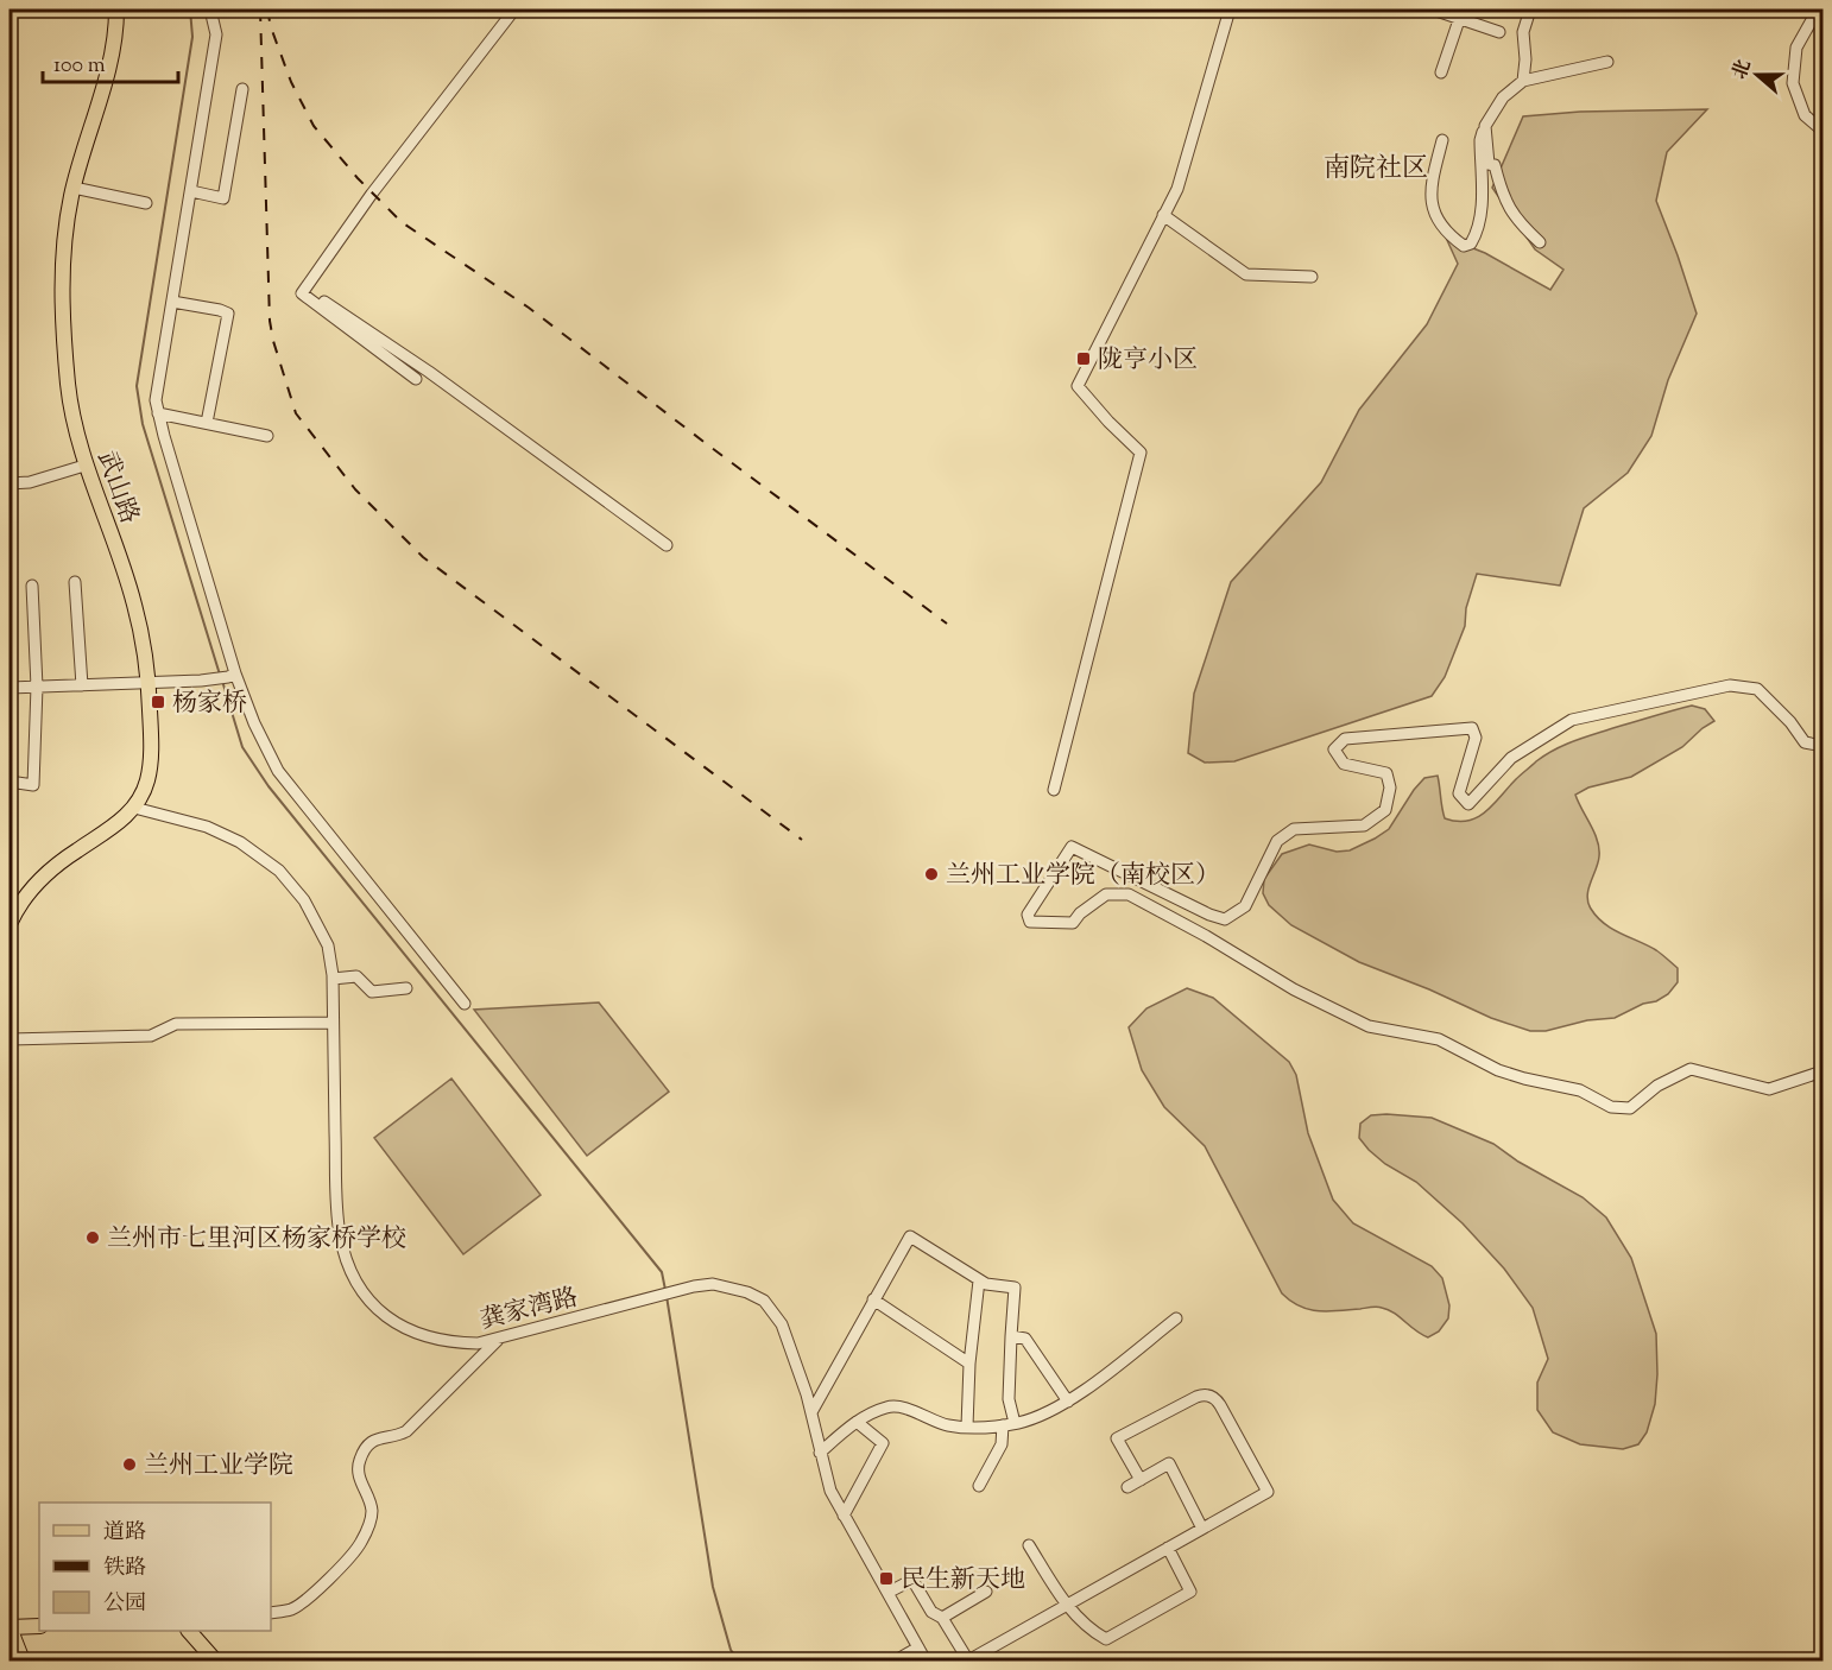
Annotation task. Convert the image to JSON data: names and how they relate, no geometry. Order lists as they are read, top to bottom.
{
  "streets": {
    "main road": ["武山路"],
    "street": ["龚家湾路"]
  },
  "crossings": [
    ["武山路", "龚家湾路"]
  ],
  "districts": ["南院社区"],
  "places": {
    "transit": ["陇亨小区", "杨家桥", "民生新天地"],
    "other": ["兰州工业学院（南校区）", "兰州市七里河区杨家桥学校", "兰州工业学院"]
  },
  "legend": ["道路", "铁路", "公园"],
  "scale_bar": "100 m",
  "north": "left"
}
